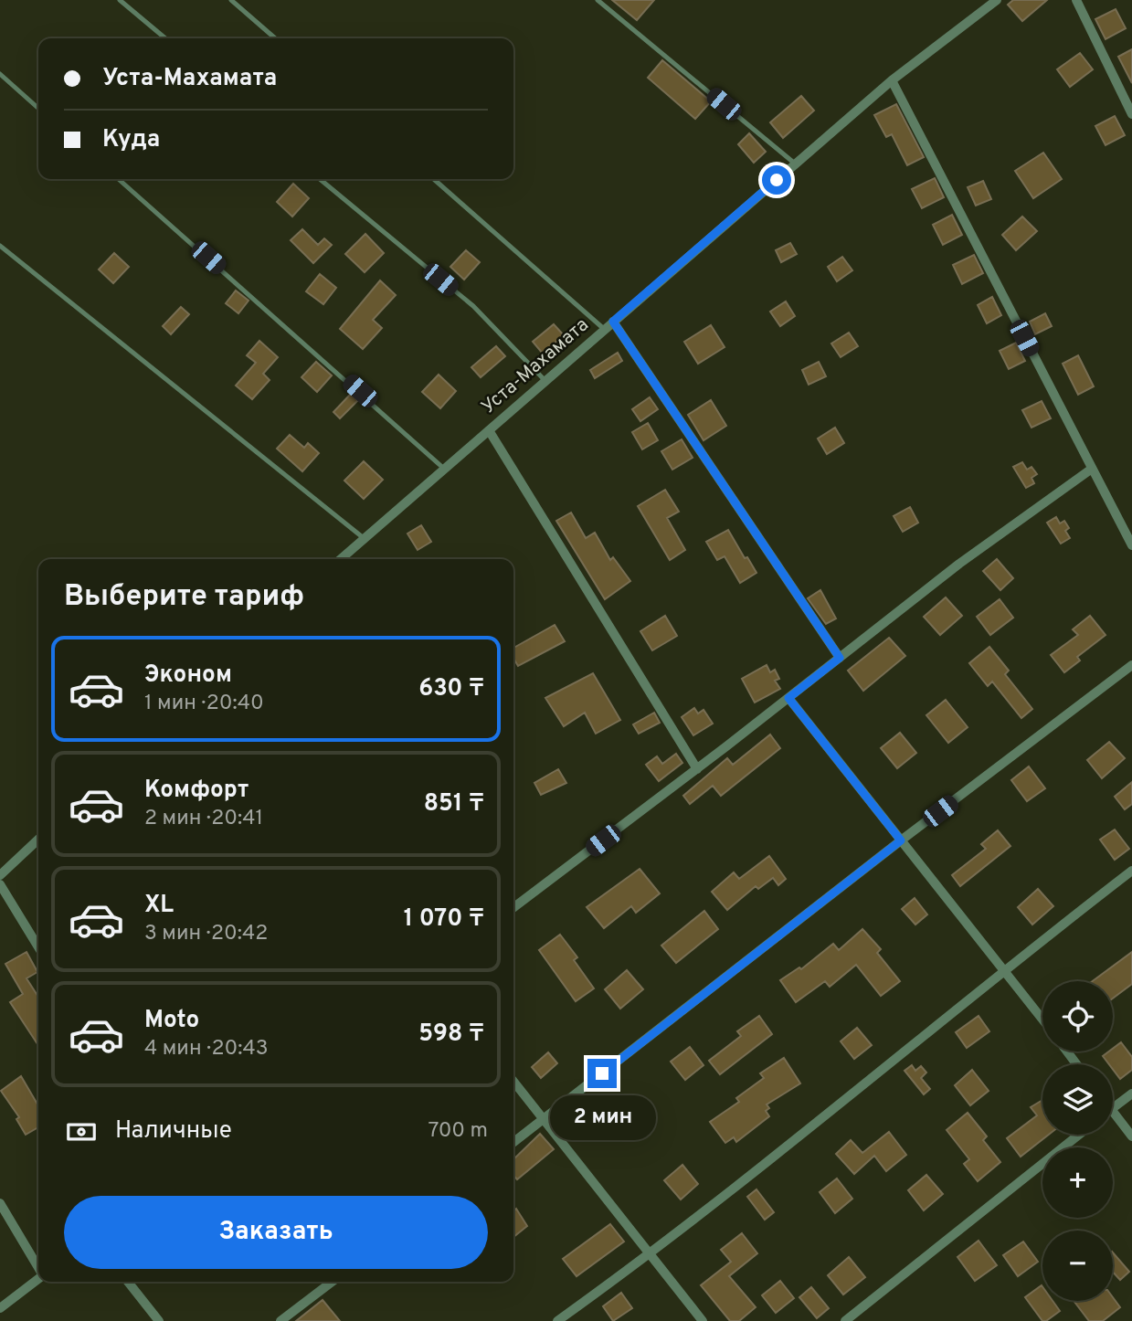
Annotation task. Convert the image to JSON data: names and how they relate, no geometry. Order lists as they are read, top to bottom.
{
  "streets": {
    "street": ["Уста-Махамата"]
  },
  "page": {
    "banner": ["Уста-Махамата", "Куда"],
    "heading": "Выберите тариф",
    "list": [
      {
        "name": "Эконом",
        "note": "1 мин · 20:40",
        "value": "630 ₸"
      },
      {
        "name": "Комфорт",
        "note": "2 мин · 20:41",
        "value": "851 ₸"
      },
      {
        "name": "XL",
        "note": "3 мин · 20:42",
        "value": "1 070 ₸"
      },
      {
        "name": "Moto",
        "note": "4 мин · 20:43",
        "value": "598 ₸"
      }
    ],
    "map_buttons": ["+", "−"],
    "bubble": "2 мин",
    "pay": ["Наличные", "700 m"],
    "buttons": "Заказать"
  }
}
